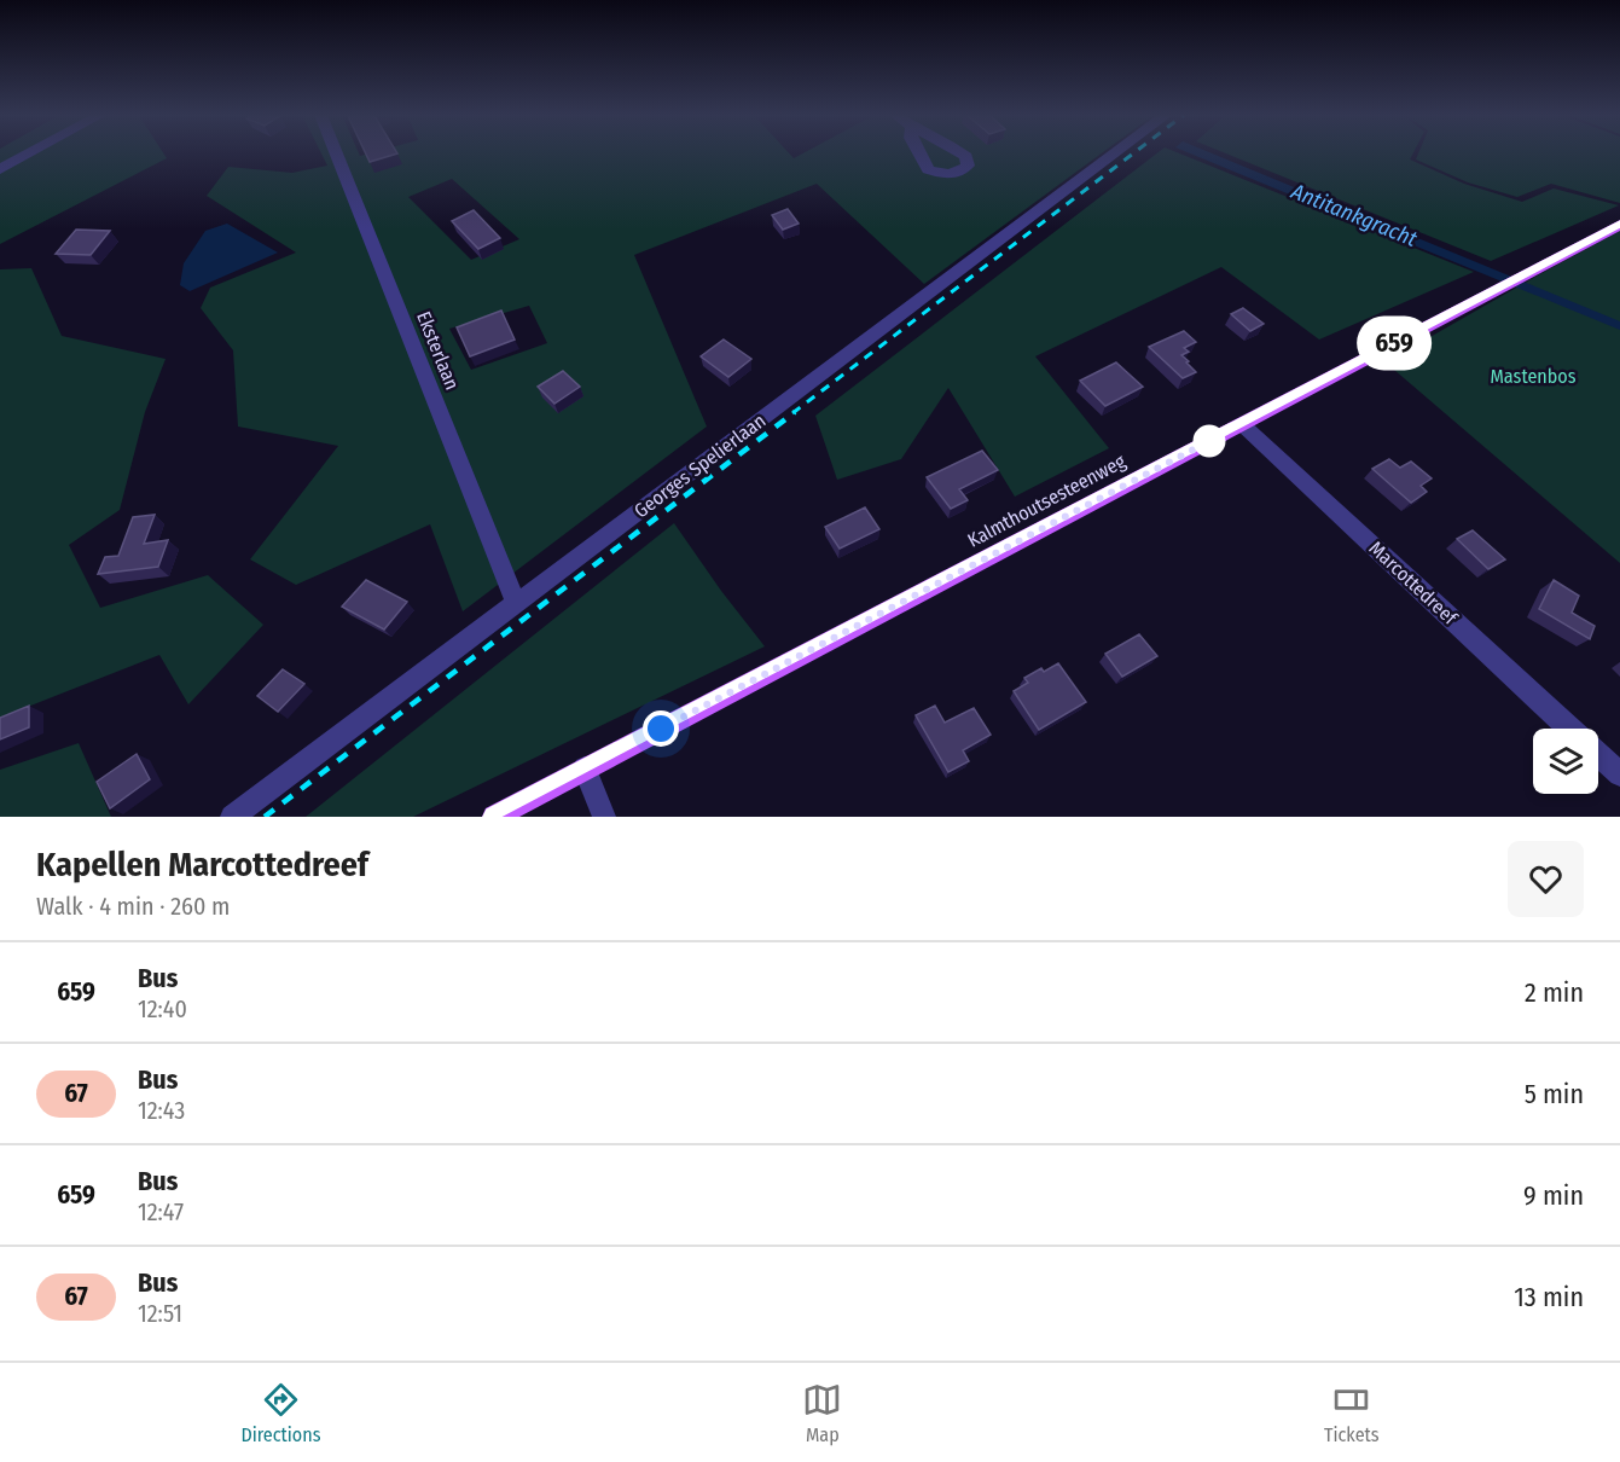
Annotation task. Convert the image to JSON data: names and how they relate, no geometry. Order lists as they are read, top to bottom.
{
  "streets": {
    "main road": ["Kalmthoutsesteenweg"],
    "street": ["Eksterlaan", "Georges Spelierlaan", "Marcottedreef"]
  },
  "crossings": [
    ["Eksterlaan", "Georges Spelierlaan"],
    ["Kalmthoutsesteenweg", "Marcottedreef"]
  ],
  "water": ["Antitankgracht"],
  "parks": ["Mastenbos"],
  "lines": ["bus line 659"],
  "page": {
    "on_map": "659",
    "heading": ["Kapellen Marcottedreef", "Walk · 4 min · 260 m"],
    "list": [
      {
        "mark": "659",
        "name": "Bus",
        "note": "12:40",
        "value": "2 min"
      },
      {
        "mark": "67",
        "name": "Bus",
        "note": "12:43",
        "value": "5 min"
      },
      {
        "mark": "659",
        "name": "Bus",
        "note": "12:47",
        "value": "9 min"
      },
      {
        "mark": "67",
        "name": "Bus",
        "note": "12:51",
        "value": "13 min"
      }
    ],
    "tabs": ["Directions", "Map", "Tickets"]
  }
}
